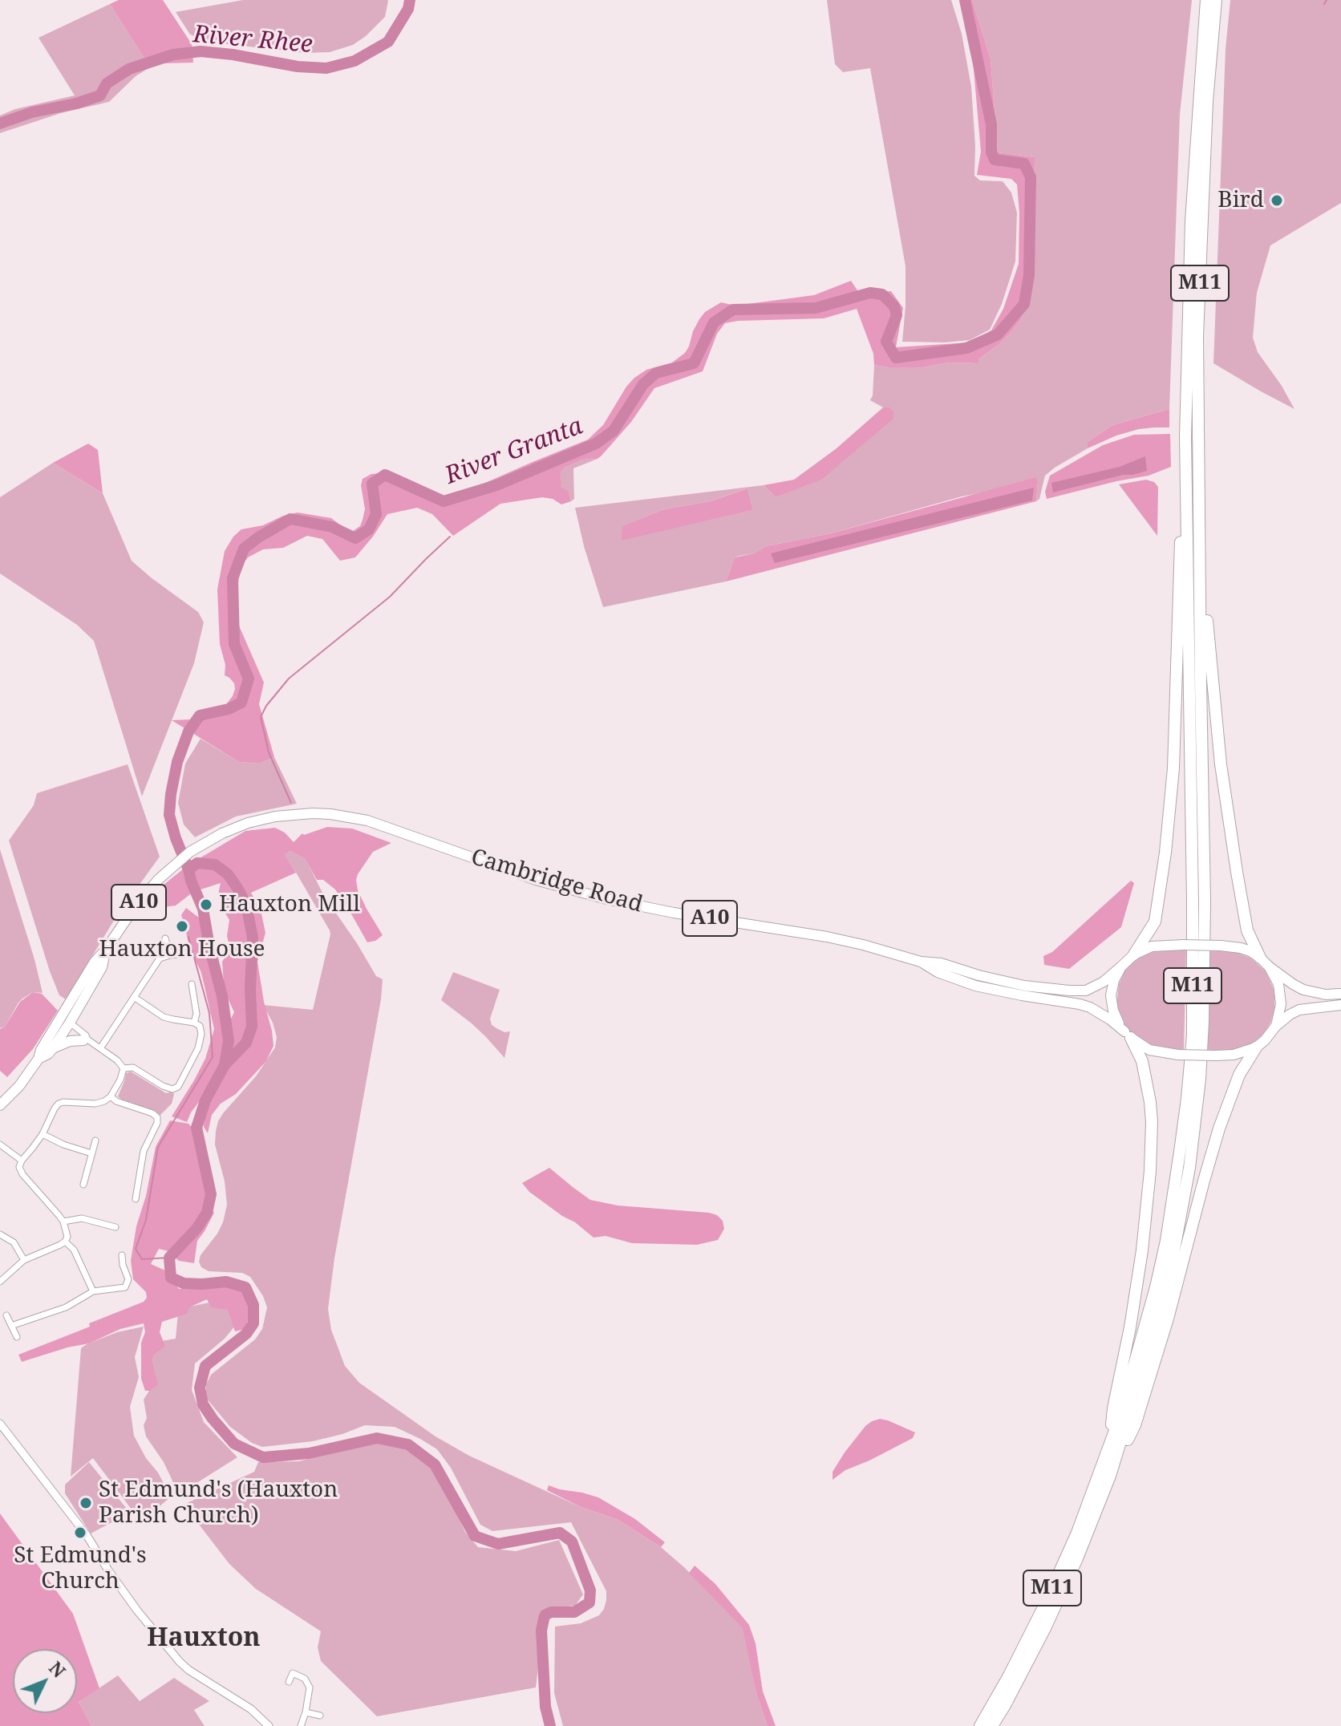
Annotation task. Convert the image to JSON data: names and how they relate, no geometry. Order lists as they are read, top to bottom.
{
  "streets": {
    "highway": ["M11"],
    "main road": ["Cambridge Road", "A10"]
  },
  "crossings": [
    ["M11", "Cambridge Road"],
    ["Cambridge Road", "A10"]
  ],
  "districts": ["Hauxton"],
  "water": ["River Rhee", "River Granta"],
  "places": [
    "Bird",
    "Hauxton Mill",
    "Hauxton House",
    "St Edmund's (Hauxton Parish Church)",
    "St Edmund's Church"
  ],
  "north": "top right"
}
